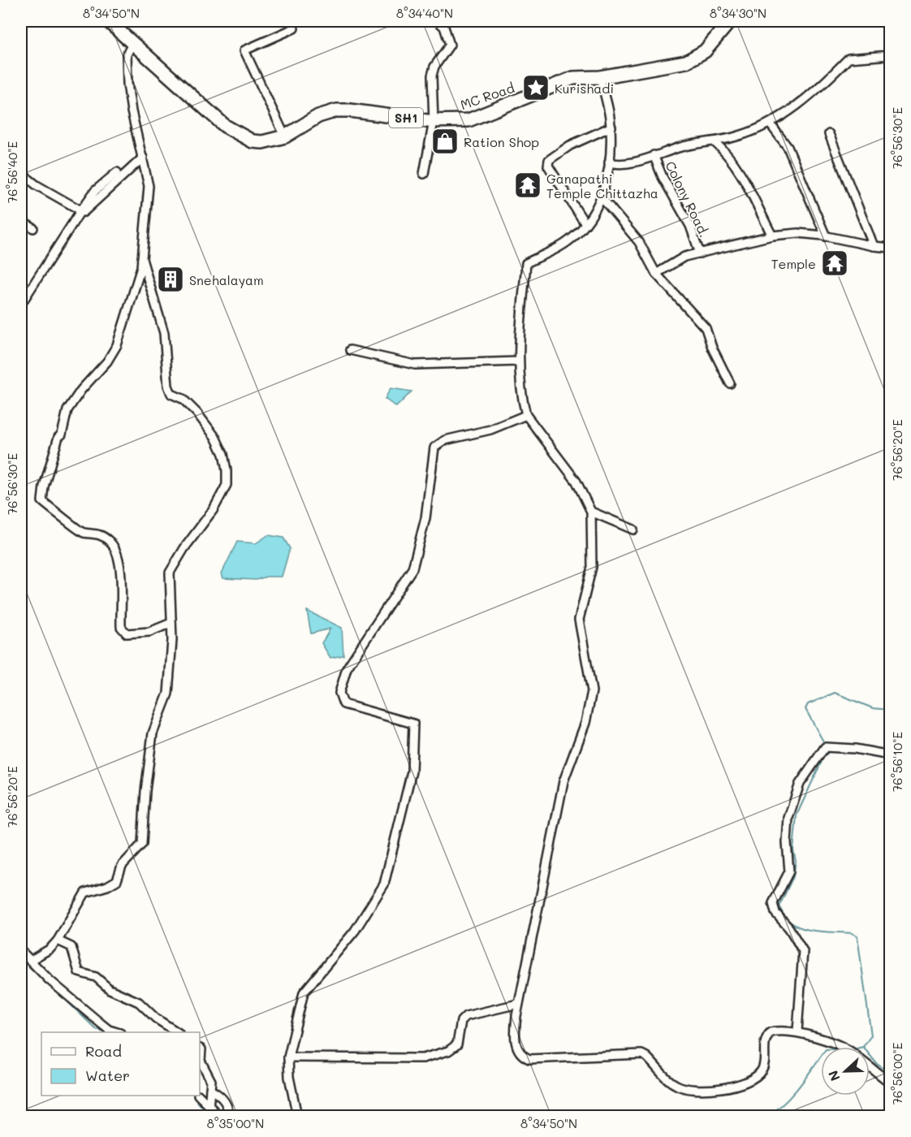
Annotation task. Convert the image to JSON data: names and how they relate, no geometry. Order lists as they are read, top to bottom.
{
  "streets": {
    "main road": ["MC Road", "SH1"],
    "street": ["Colony Road."]
  },
  "places": {
    "place": ["Kurishadi"],
    "shop": ["Ration Shop"],
    "temple": ["Ganapathi Temple Chittazha", "Temple"],
    "building": ["Snehalayam"]
  },
  "legend": ["Road", "Water"],
  "north": "left",
  "coordinates": [
    "8°34'50\"N",
    "8°34'40\"N",
    "8°34'30\"N",
    "76°56'30\"E",
    "76°56'40\"E",
    "76°56'20\"E",
    "76°56'10\"E",
    "76°56'00\"E",
    "8°35'00\"N"
  ]
}
